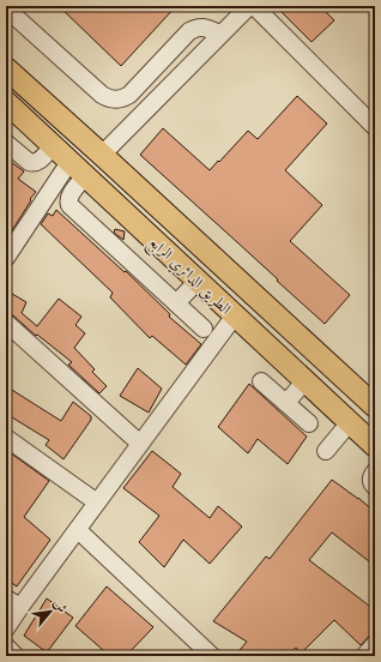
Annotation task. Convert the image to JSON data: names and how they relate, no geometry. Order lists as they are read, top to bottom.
{
  "streets": {
    "main road": ["الطريق الدائري الرابع"]
  },
  "north": "top right"
}
